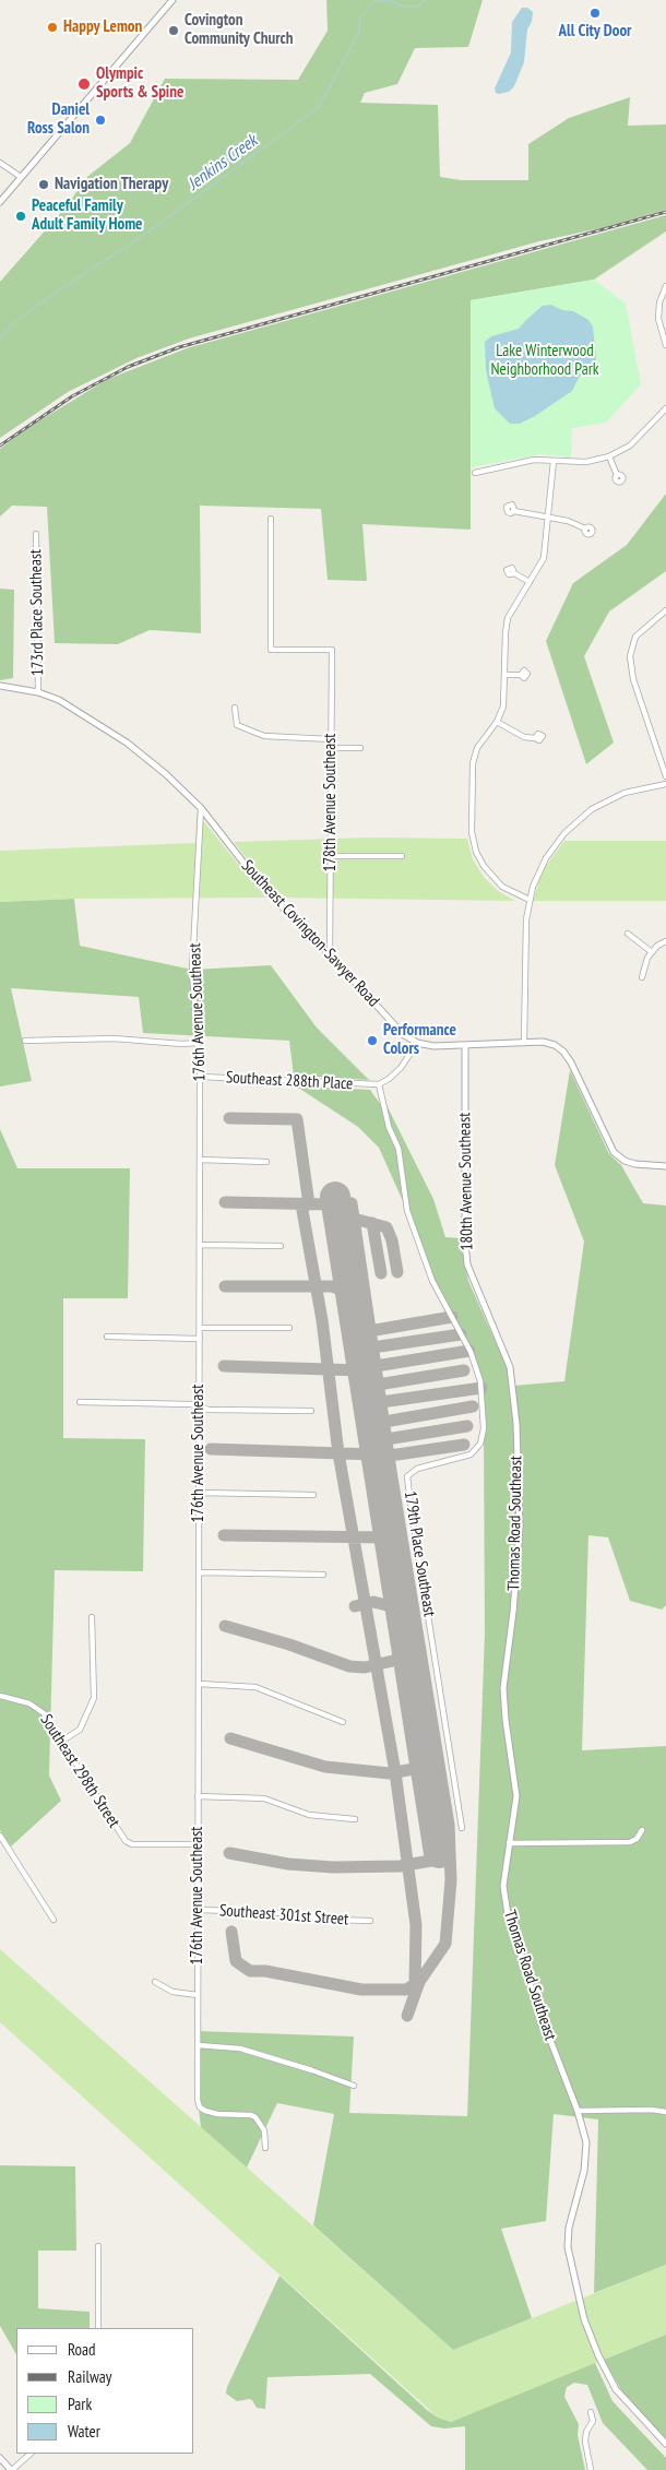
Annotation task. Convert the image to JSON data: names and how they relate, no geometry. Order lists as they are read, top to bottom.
{
  "streets": {
    "street": [
      "173rd Place Southeast",
      "178th Avenue Southeast",
      "Southeast Covington-Sawyer Road",
      "176th Avenue Southeast",
      "Southeast 288th Place",
      "180th Avenue Southeast",
      "Thomas Road Southeast",
      "179th Place Southeast",
      "Southeast 298th Street",
      "Southeast 301st Street"
    ]
  },
  "crossings": [
    ["173rd Place Southeast", "Southeast Covington-Sawyer Road"],
    ["178th Avenue Southeast", "Southeast Covington-Sawyer Road"],
    ["Southeast Covington-Sawyer Road", "176th Avenue Southeast"],
    ["176th Avenue Southeast", "Southeast 288th Place"],
    ["176th Avenue Southeast", "Southeast 298th Street"],
    ["176th Avenue Southeast", "Southeast 301st Street"],
    ["Southeast 288th Place", "179th Place Southeast"],
    ["180th Avenue Southeast", "Thomas Road Southeast"]
  ],
  "water": ["Jenkins Creek"],
  "parks": ["Lake Winterwood Neighborhood Park"],
  "places": [
    "All City Door",
    "Happy Lemon",
    "Covington Community Church",
    "Olympic Sports & Spine",
    "Daniel Ross Salon",
    "Navigation Therapy",
    "Peaceful Family Adult Family Home",
    "Performance Colors"
  ],
  "legend": [
    "Road",
    "Railway",
    "Park",
    "Water"
  ]
}
